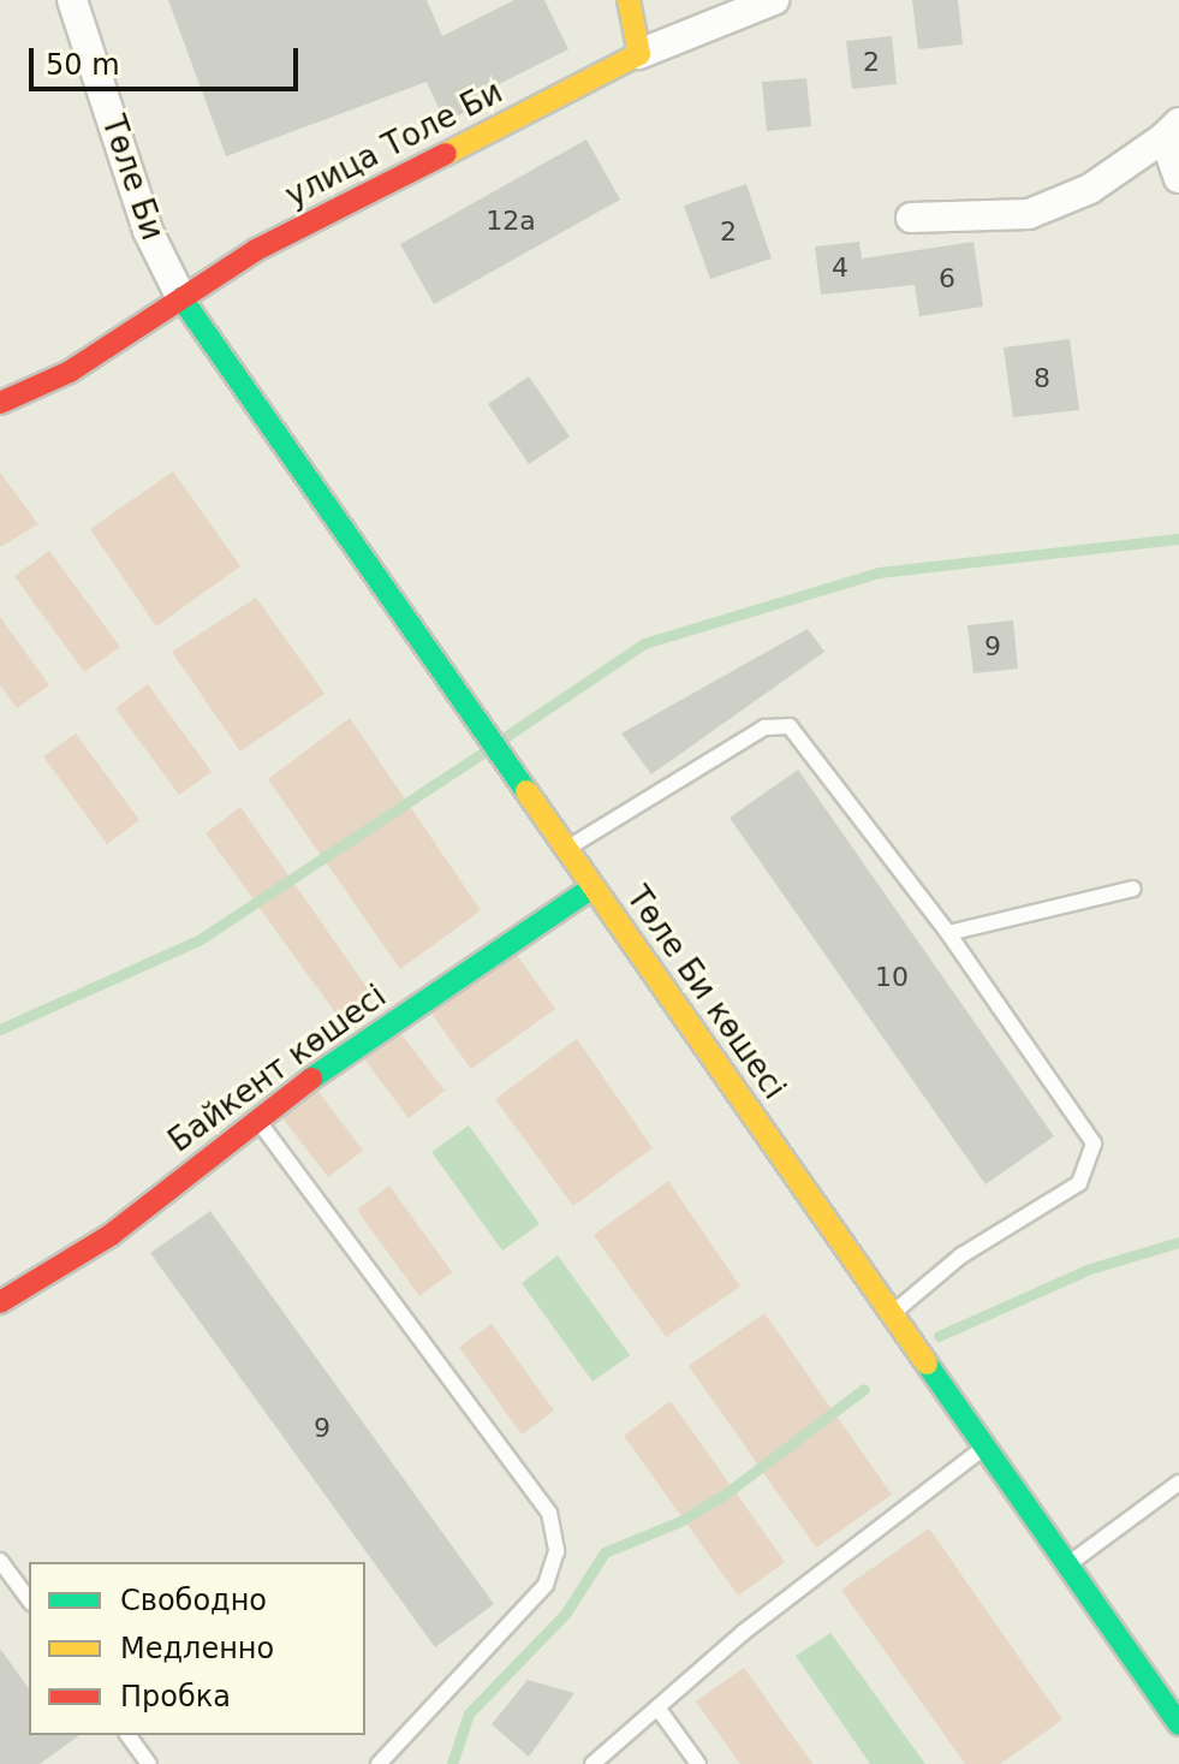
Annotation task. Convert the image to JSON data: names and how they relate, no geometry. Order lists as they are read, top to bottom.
{
  "streets": {
    "main road": ["улица Толе Би", "Төле Би көшесі", "Байкент көшесі"],
    "street": ["Төле Би"]
  },
  "crossings": [
    ["улица Толе Би", "Төле Би"],
    ["улица Толе Би", "Төле Би көшесі"],
    ["Төле Би", "Төле Би көшесі"],
    ["Төле Би көшесі", "Байкент көшесі"]
  ],
  "house_numbers": [
    "2",
    "12а",
    "2",
    "4",
    "6",
    "8",
    "9",
    "10",
    "9"
  ],
  "legend": ["Свободно", "Медленно", "Пробка"],
  "scale_bar": "50 m"
}
